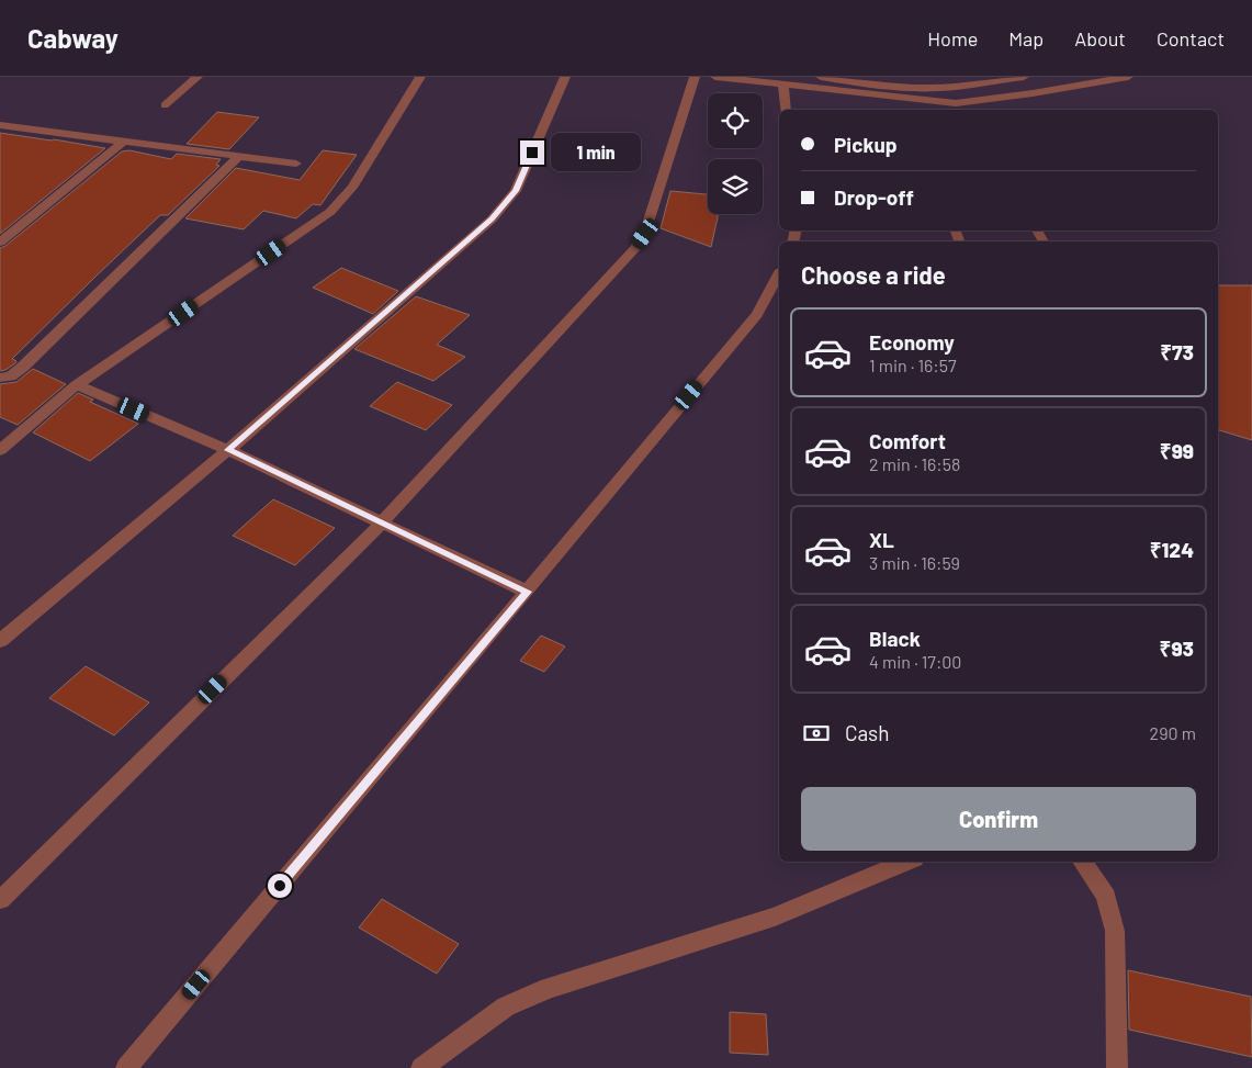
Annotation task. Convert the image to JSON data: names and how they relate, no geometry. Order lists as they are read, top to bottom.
{
  "page": {
    "header": "Cabway",
    "nav": [
      "Home",
      "Map",
      "About",
      "Contact"
    ],
    "banner": ["Pickup", "Drop-off"],
    "bubble": "1 min",
    "heading": "Choose a ride",
    "list": [
      {
        "name": "Economy",
        "note": "1 min · 16:57",
        "value": "₹73"
      },
      {
        "name": "Comfort",
        "note": "2 min · 16:58",
        "value": "₹99"
      },
      {
        "name": "XL",
        "note": "3 min · 16:59",
        "value": "₹124"
      },
      {
        "name": "Black",
        "note": "4 min · 17:00",
        "value": "₹93"
      }
    ],
    "pay": ["Cash", "290 m"],
    "buttons": "Confirm"
  }
}
